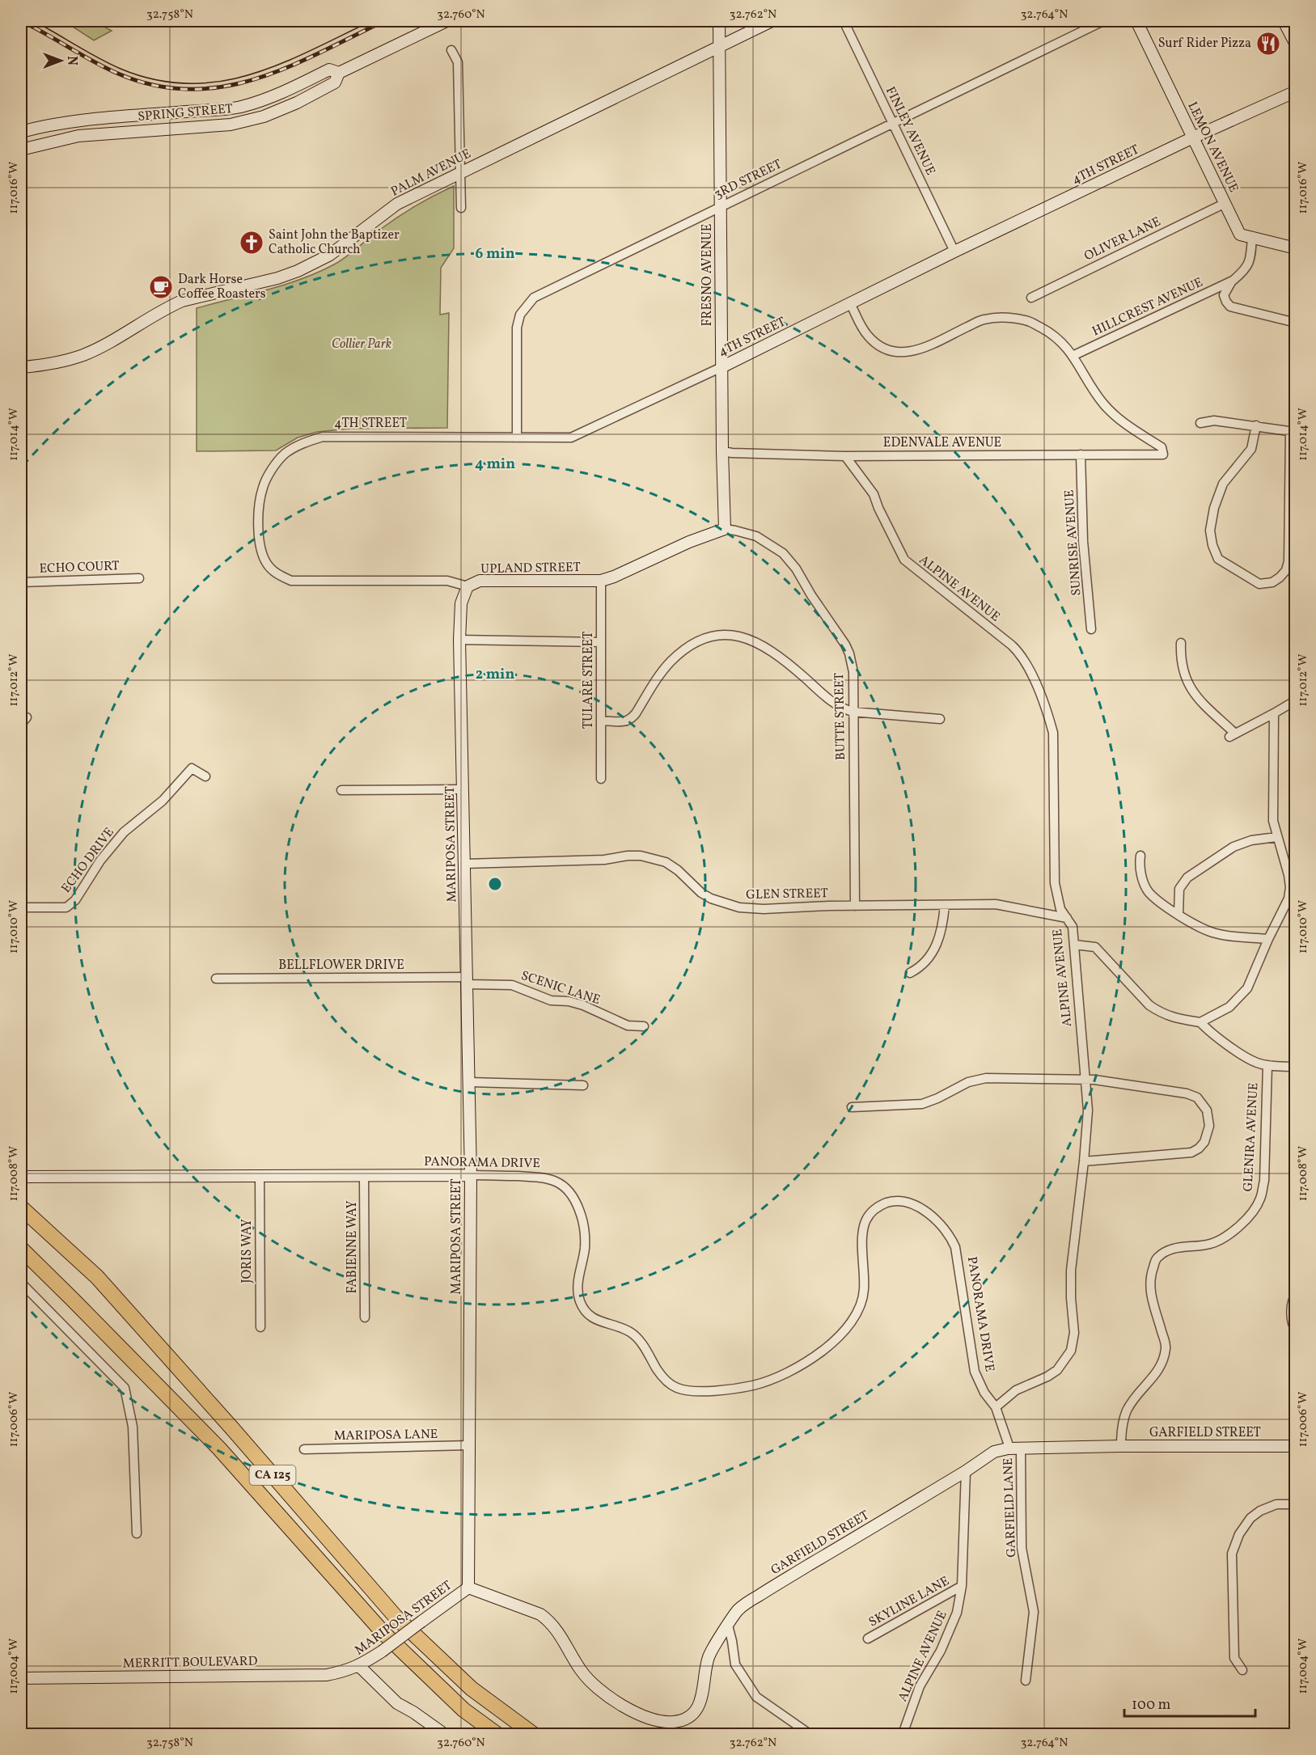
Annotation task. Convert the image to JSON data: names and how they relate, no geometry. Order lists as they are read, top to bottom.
{
  "streets": {
    "highway": ["CA 125"],
    "street": [
      "SPRING STREET",
      "FINLEY AVENUE",
      "LEMON AVENUE",
      "4TH STREET",
      "PALM AVENUE",
      "3RD STREET",
      "OLIVER LANE",
      "FRESNO AVENUE",
      "HILLCREST AVENUE",
      "EDENVALE AVENUE",
      "SUNRISE AVENUE",
      "ECHO COURT",
      "UPLAND STREET",
      "ALPINE AVENUE",
      "TULARE STREET",
      "BUTTE STREET",
      "MARIPOSA STREET",
      "ECHO DRIVE",
      "GLEN STREET",
      "BELLFLOWER DRIVE",
      "SCENIC LANE",
      "GLENIRA AVENUE",
      "PANORAMA DRIVE",
      "FABIENNE WAY",
      "JORIS WAY",
      "GARFIELD STREET",
      "MARIPOSA LANE",
      "GARFIELD LANE",
      "SKYLINE LANE",
      "MERRITT BOULEVARD"
    ]
  },
  "crossings": [
    ["FINLEY AVENUE", "4TH STREET"],
    ["FINLEY AVENUE", "3RD STREET"],
    ["LEMON AVENUE", "4TH STREET"],
    ["LEMON AVENUE", "OLIVER LANE"],
    ["LEMON AVENUE", "HILLCREST AVENUE"],
    ["4TH STREET", "3RD STREET"],
    ["4TH STREET", "FRESNO AVENUE"],
    ["4TH STREET", "UPLAND STREET"],
    ["PALM AVENUE", "FRESNO AVENUE"],
    ["3RD STREET", "FRESNO AVENUE"],
    ["FRESNO AVENUE", "EDENVALE AVENUE"],
    ["FRESNO AVENUE", "UPLAND STREET"],
    ["FRESNO AVENUE", "BUTTE STREET"],
    ["HILLCREST AVENUE", "EDENVALE AVENUE"],
    ["EDENVALE AVENUE", "SUNRISE AVENUE"],
    ["EDENVALE AVENUE", "ALPINE AVENUE"],
    ["UPLAND STREET", "TULARE STREET"],
    ["UPLAND STREET", "BUTTE STREET"],
    ["UPLAND STREET", "MARIPOSA STREET"],
    ["ALPINE AVENUE", "GLEN STREET"],
    ["ALPINE AVENUE", "PANORAMA DRIVE"],
    ["ALPINE AVENUE", "GARFIELD STREET"],
    ["ALPINE AVENUE", "SKYLINE LANE"],
    ["BUTTE STREET", "GLEN STREET"],
    ["MARIPOSA STREET", "GLEN STREET"],
    ["MARIPOSA STREET", "BELLFLOWER DRIVE"],
    ["MARIPOSA STREET", "SCENIC LANE"],
    ["MARIPOSA STREET", "PANORAMA DRIVE"],
    ["MARIPOSA STREET", "GARFIELD STREET"],
    ["MARIPOSA STREET", "MARIPOSA LANE"],
    ["MARIPOSA STREET", "MERRITT BOULEVARD"],
    ["BELLFLOWER DRIVE", "SCENIC LANE"],
    ["GLENIRA AVENUE", "GARFIELD STREET"],
    ["PANORAMA DRIVE", "FABIENNE WAY"],
    ["PANORAMA DRIVE", "JORIS WAY"],
    ["GARFIELD STREET", "GARFIELD LANE"]
  ],
  "parks": ["Collier Park"],
  "places": {
    "restaurant": ["Surf Rider Pizza"],
    "church": ["Saint John the Baptizer Catholic Church"],
    "cafe": ["Dark Horse Coffee Roasters"]
  },
  "scale_bar": "100 m",
  "north": "right",
  "coordinates": [
    "32.758°N",
    "32.760°N",
    "32.762°N",
    "32.764°N",
    "117.016°W",
    "117.014°W",
    "117.012°W",
    "117.010°W",
    "117.008°W",
    "117.006°W",
    "117.004°W"
  ],
  "rings": ["6 min", "4 min", "2 min"]
}
